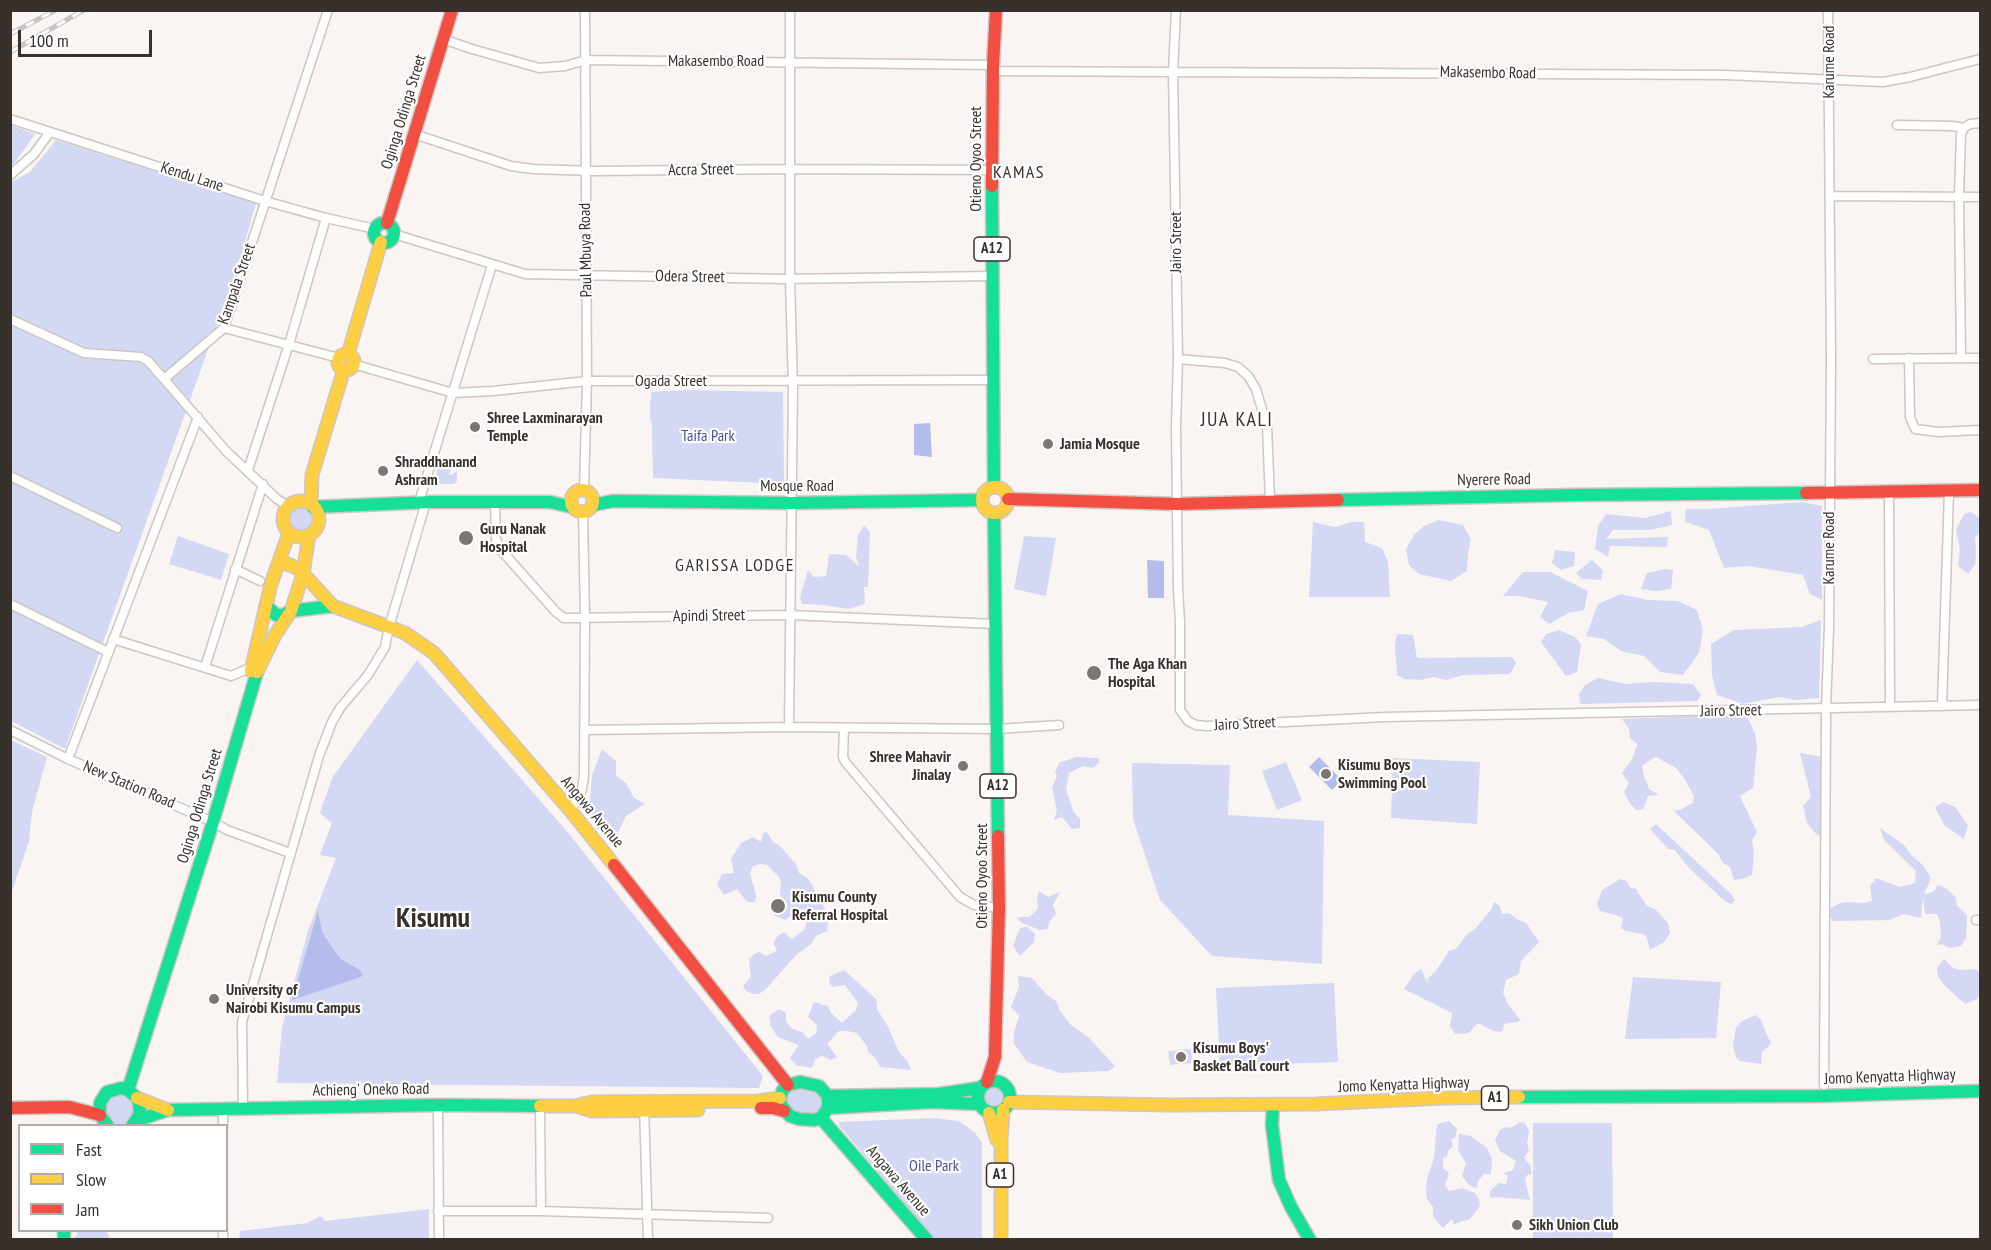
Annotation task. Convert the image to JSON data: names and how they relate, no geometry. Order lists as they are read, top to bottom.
{
  "streets": {
    "main road": [
      "Oginga Odinga Street",
      "Otieno Oyoo Street",
      "A12",
      "Nyerere Road",
      "Mosque Road",
      "Angawa Avenue",
      "Jomo Kenyatta Highway",
      "Achieng' Oneko Road",
      "A1"
    ],
    "street": [
      "Makasembo Road",
      "Karume Road",
      "Accra Street",
      "Kendu Lane",
      "Jairo Street",
      "Paul Mbuya Road",
      "Odera Street",
      "Kampala Street",
      "Ogada Street",
      "Apindi Street",
      "New Station Road"
    ]
  },
  "crossings": [
    ["Makasembo Road", "Karume Road"],
    ["Makasembo Road", "Oginga Odinga Street"],
    ["Makasembo Road", "Otieno Oyoo Street"],
    ["Makasembo Road", "Jairo Street"],
    ["Makasembo Road", "Paul Mbuya Road"],
    ["Karume Road", "Jairo Street"],
    ["Karume Road", "Nyerere Road"],
    ["Karume Road", "Jomo Kenyatta Highway"],
    ["Oginga Odinga Street", "Accra Street"],
    ["Oginga Odinga Street", "Kendu Lane"],
    ["Oginga Odinga Street", "Odera Street"],
    ["Oginga Odinga Street", "New Station Road"],
    ["Oginga Odinga Street", "Angawa Avenue"],
    ["Oginga Odinga Street", "Achieng' Oneko Road"],
    ["Otieno Oyoo Street", "Accra Street"],
    ["Otieno Oyoo Street", "Odera Street"],
    ["Otieno Oyoo Street", "Ogada Street"],
    ["Otieno Oyoo Street", "Nyerere Road"],
    ["Otieno Oyoo Street", "Mosque Road"],
    ["Otieno Oyoo Street", "Apindi Street"],
    ["Accra Street", "Paul Mbuya Road"],
    ["Kendu Lane", "Odera Street"],
    ["Kendu Lane", "Kampala Street"],
    ["Jairo Street", "Nyerere Road"],
    ["Paul Mbuya Road", "Odera Street"],
    ["Paul Mbuya Road", "Ogada Street"],
    ["Paul Mbuya Road", "Mosque Road"],
    ["Paul Mbuya Road", "Apindi Street"],
    ["Paul Mbuya Road", "Angawa Avenue"],
    ["Kampala Street", "Ogada Street"],
    ["Nyerere Road", "Mosque Road"],
    ["Angawa Avenue", "Achieng' Oneko Road"],
    ["Jomo Kenyatta Highway", "A1"]
  ],
  "districts": [
    "KAMAS",
    "JUA KALI",
    "GARISSA LODGE",
    "Kisumu"
  ],
  "parks": ["Taifa Park", "Oile Park"],
  "places": [
    "Shree Laxminarayan Temple",
    "Jamia Mosque",
    "Shraddhanand Ashram",
    "Guru Nanak Hospital",
    "The Aga Khan Hospital",
    "Shree Mahavir Jinalay",
    "Kisumu Boys Swimming Pool",
    "Kisumu County Referral Hospital",
    "University of Nairobi Kisumu Campus",
    "Kisumu Boys' Basket Ball court",
    "Sikh Union Club"
  ],
  "legend": ["Fast", "Slow", "Jam"],
  "scale_bar": "100 m"
}
